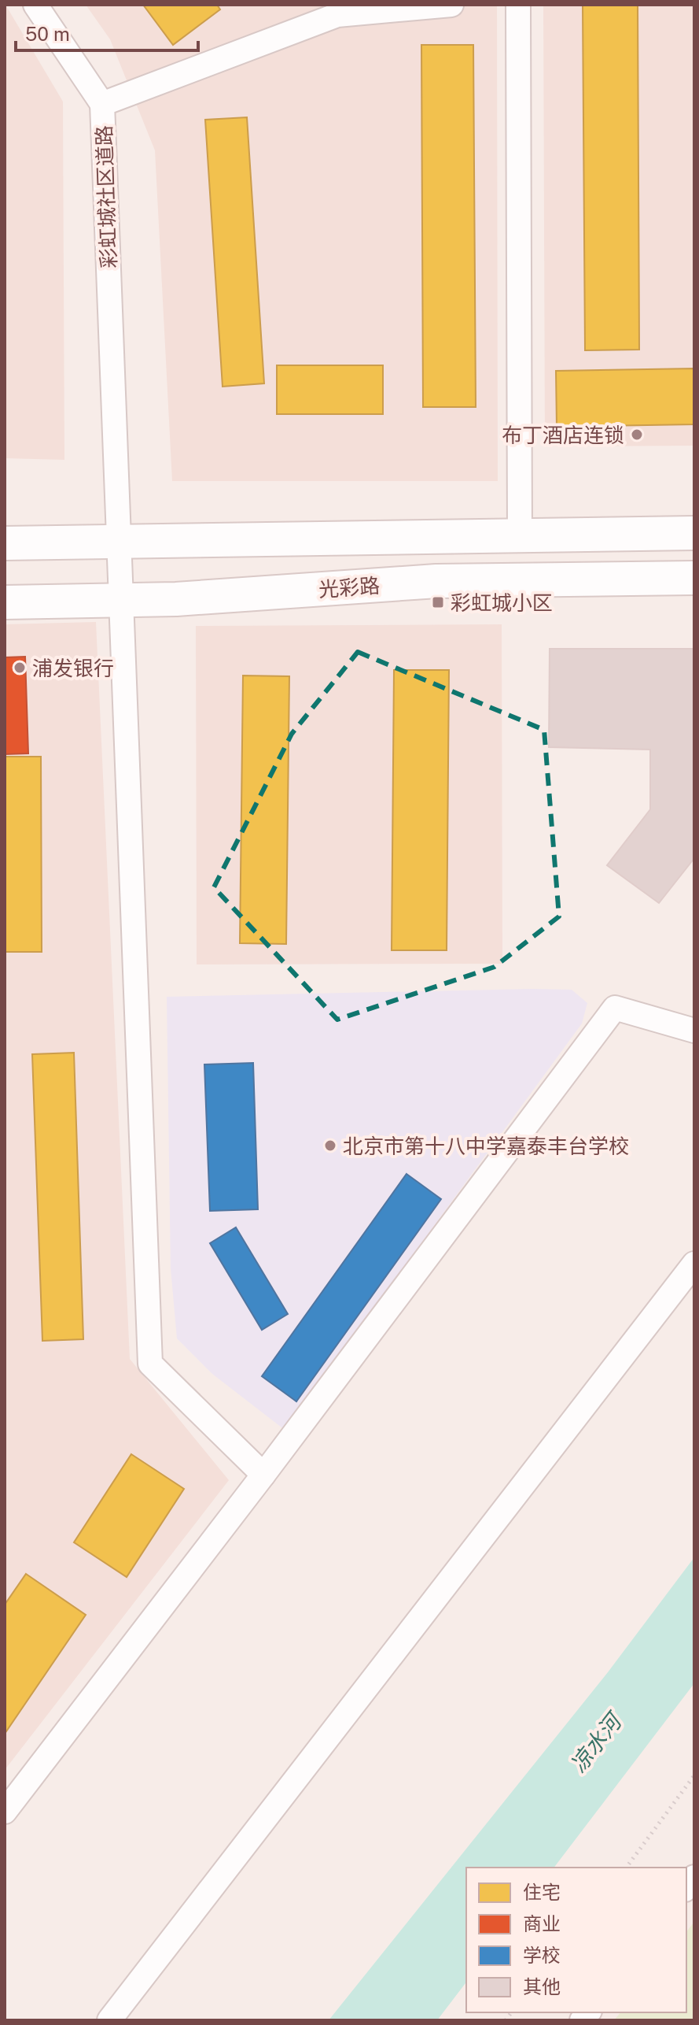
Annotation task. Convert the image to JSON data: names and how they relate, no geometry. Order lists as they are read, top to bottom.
{
  "streets": {
    "main road": ["光彩路"],
    "street": ["彩虹城社区道路"]
  },
  "crossings": [
    ["彩虹城社区道路", "光彩路"]
  ],
  "water": ["凉水河"],
  "places": {
    "other": ["布丁酒店连锁", "浦发银行", "北京市第十八中学嘉泰丰台学校"],
    "transit": ["彩虹城小区"]
  },
  "legend": [
    "住宅",
    "商业",
    "学校",
    "其他"
  ],
  "scale_bar": "50 m"
}
